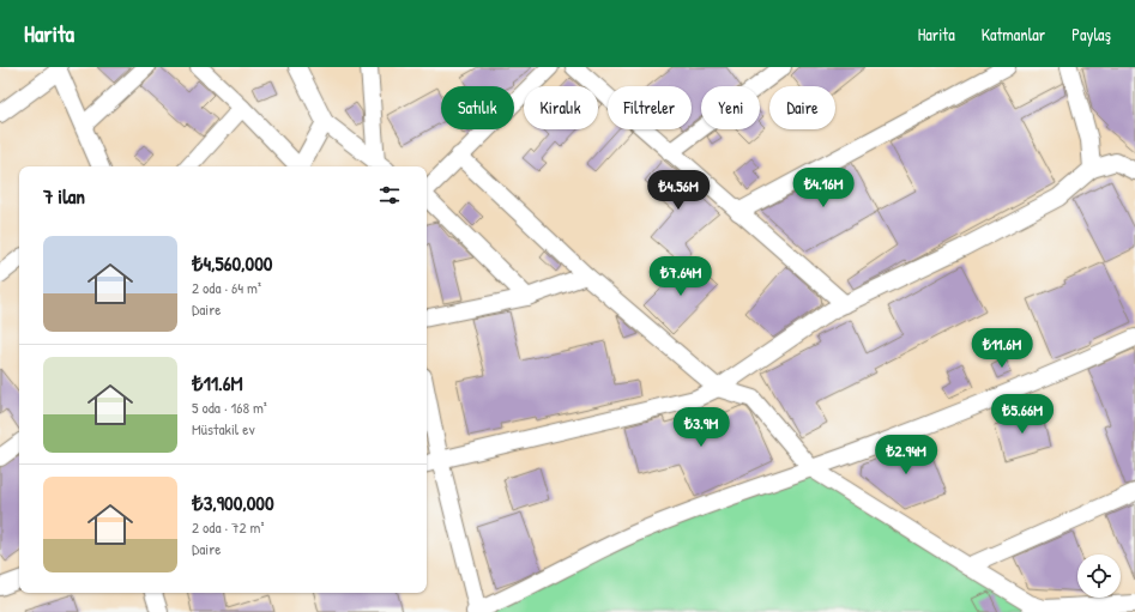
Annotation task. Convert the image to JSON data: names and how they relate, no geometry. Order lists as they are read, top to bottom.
{
  "page": {
    "header": "Harita",
    "nav": ["Harita", "Katmanlar", "Paylaş"],
    "chip": [
      "Satılık",
      "Kiralık",
      "Filtreler",
      "Yeni",
      "Daire"
    ],
    "heading": "7 ilan",
    "price": [
      "₺4.16M",
      "₺4.56M",
      "₺7.64M",
      "₺11.6M",
      "₺5.66M",
      "₺3.9M",
      "₺2.94M"
    ],
    "list": [
      {
        "name": "₺4,560,000",
        "note": "2 oda · 64 m² · Daire"
      },
      {
        "name": "₺11.6M",
        "note": "5 oda · 168 m² · Müstakil ev"
      },
      {
        "name": "₺3,900,000",
        "note": "2 oda · 72 m² · Daire"
      }
    ]
  }
}
